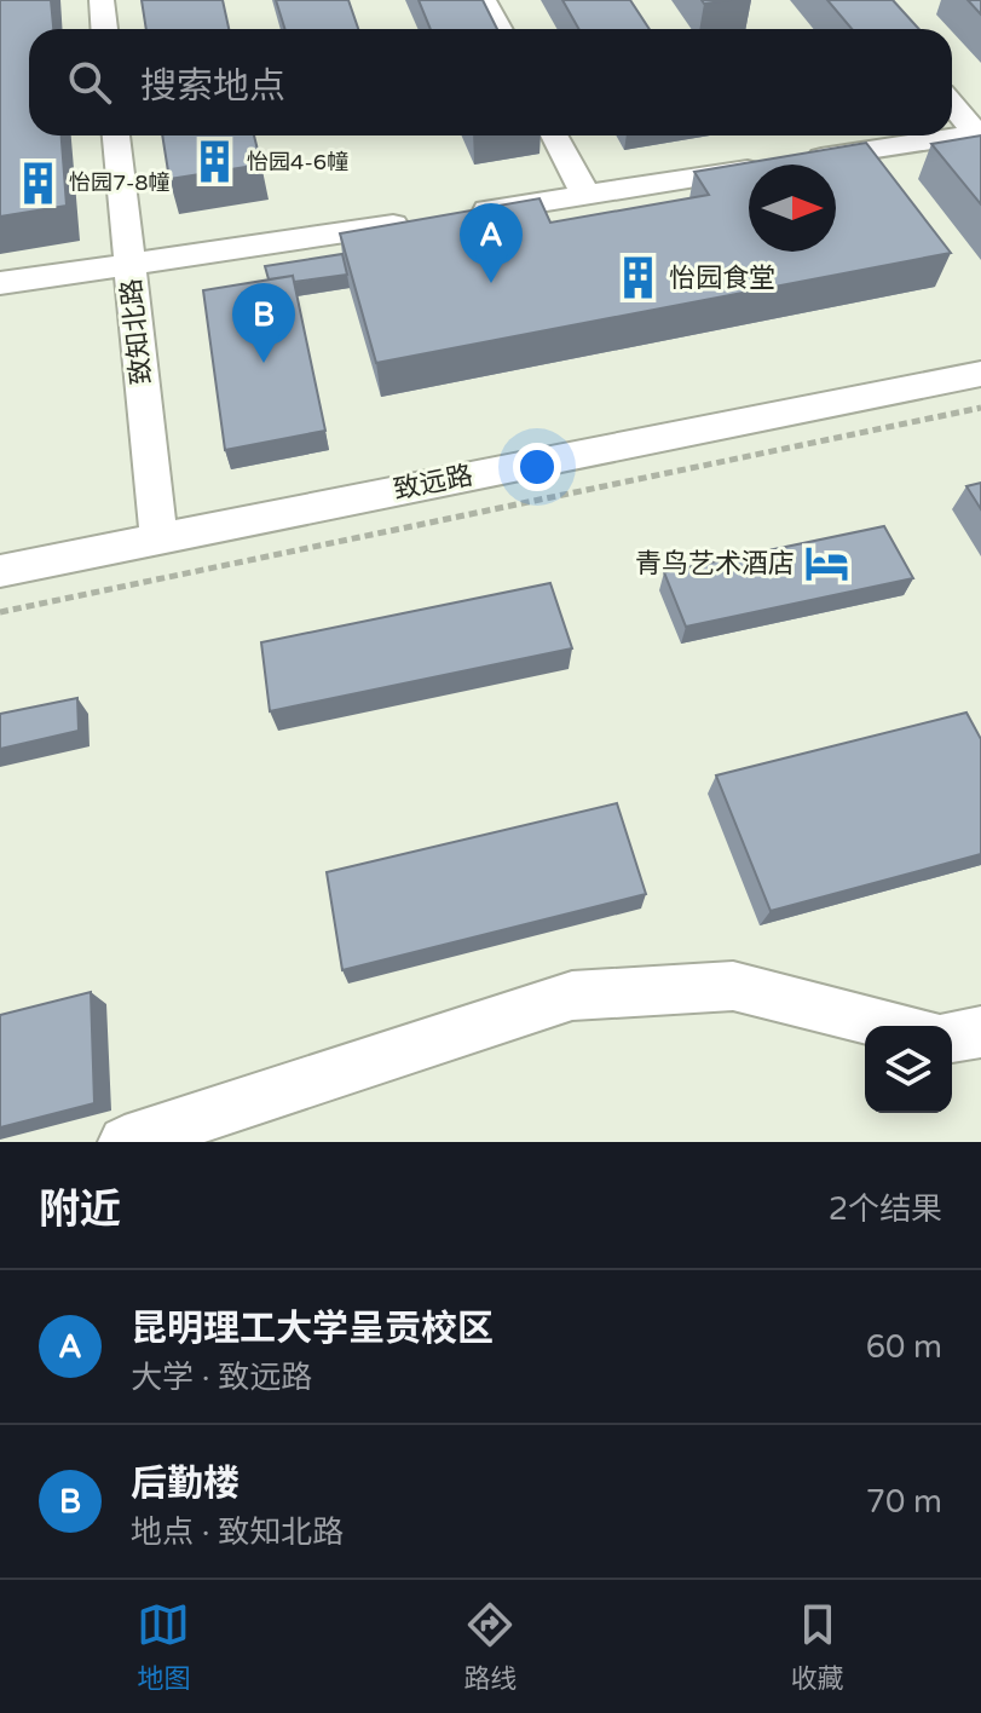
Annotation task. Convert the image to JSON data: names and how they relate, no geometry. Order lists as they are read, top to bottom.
{
  "streets": {
    "street": ["致知北路", "致远路"]
  },
  "crossings": [
    ["致知北路", "致远路"]
  ],
  "places": {
    "building": ["怡园4-6幢", "怡园7-8幢", "怡园食堂"],
    "hotel": ["青鸟艺术酒店"]
  },
  "north": "right",
  "page": {
    "search": "搜索地点",
    "pins": ["A", "B"],
    "heading": ["附近", "2个结果"],
    "list": [
      {
        "mark": "A",
        "name": "昆明理工大学呈贡校区",
        "note": "大学 · 致远路",
        "value": "60 m"
      },
      {
        "mark": "B",
        "name": "后勤楼",
        "note": "地点 · 致知北路",
        "value": "70 m"
      }
    ],
    "nav": ["地图", "路线", "收藏"]
  }
}
